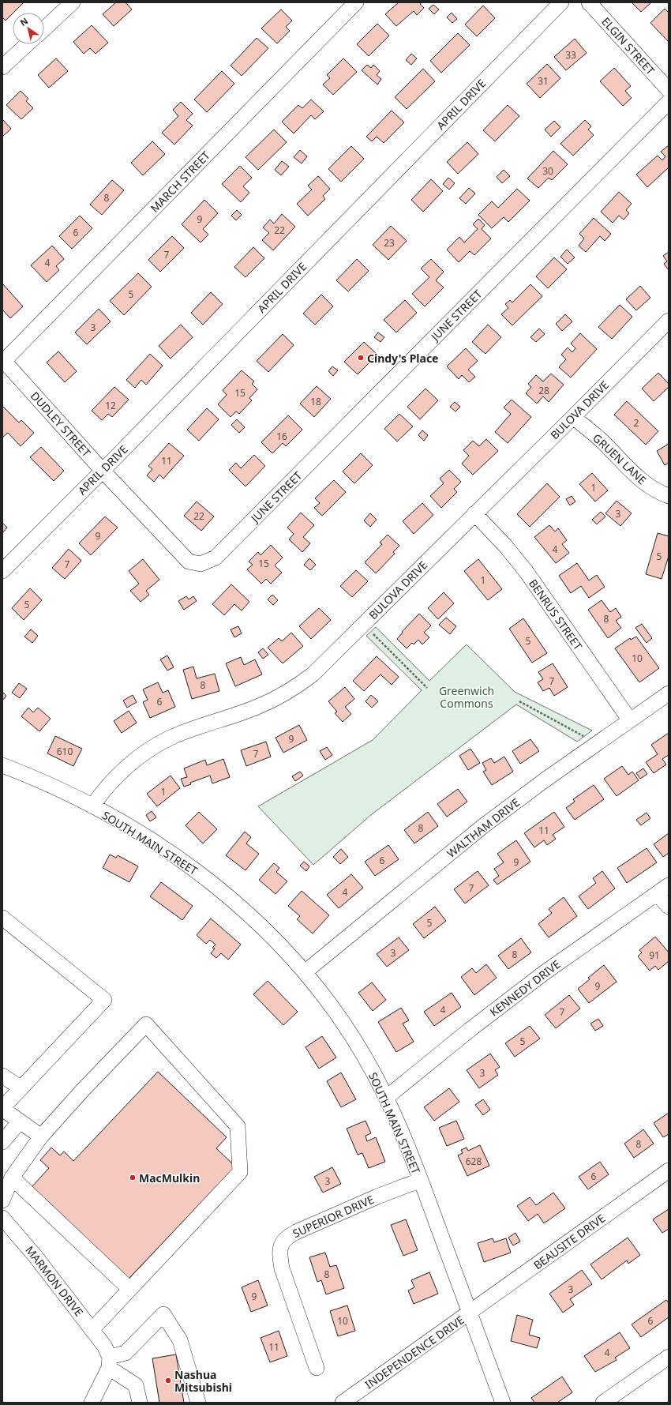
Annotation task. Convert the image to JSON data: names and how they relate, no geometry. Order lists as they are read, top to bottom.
{
  "streets": {
    "street": [
      "ELGIN STREET",
      "APRIL DRIVE",
      "MARCH STREET",
      "JUNE STREET",
      "BULOVA DRIVE",
      "DUDLEY STREET",
      "GRUEN LANE",
      "BENRUS STREET",
      "WALTHAM DRIVE",
      "SOUTH MAIN STREET",
      "KENNEDY DRIVE",
      "SUPERIOR DRIVE",
      "BEAUSITE DRIVE",
      "MARMON DRIVE",
      "INDEPENDENCE DRIVE"
    ]
  },
  "crossings": [
    ["APRIL DRIVE", "DUDLEY STREET"],
    ["MARCH STREET", "DUDLEY STREET"],
    ["JUNE STREET", "DUDLEY STREET"],
    ["BULOVA DRIVE", "GRUEN LANE"],
    ["BULOVA DRIVE", "BENRUS STREET"],
    ["BULOVA DRIVE", "SOUTH MAIN STREET"],
    ["BENRUS STREET", "WALTHAM DRIVE"],
    ["WALTHAM DRIVE", "SOUTH MAIN STREET"],
    ["SOUTH MAIN STREET", "KENNEDY DRIVE"],
    ["SOUTH MAIN STREET", "SUPERIOR DRIVE"],
    ["SOUTH MAIN STREET", "BEAUSITE DRIVE"],
    ["SOUTH MAIN STREET", "INDEPENDENCE DRIVE"],
    ["BEAUSITE DRIVE", "INDEPENDENCE DRIVE"]
  ],
  "parks": ["Greenwich Commons"],
  "places": ["Cindy's Place", "MacMulkin", "Nashua Mitsubishi"],
  "house_numbers": [
    "33",
    "31",
    "30",
    "8",
    "9",
    "22",
    "6",
    "23",
    "7",
    "4",
    "5",
    "3",
    "28",
    "15",
    "18",
    "12",
    "2",
    "16",
    "11",
    "1",
    "3",
    "22",
    "9",
    "4",
    "5",
    "15",
    "7",
    "1",
    "5",
    "8",
    "5",
    "10",
    "7",
    "8",
    "6",
    "9",
    "610",
    "7",
    "1",
    "8",
    "11",
    "6",
    "9",
    "7",
    "4",
    "5",
    "3",
    "8",
    "91",
    "9",
    "4",
    "7",
    "5",
    "3",
    "8",
    "628",
    "6",
    "3",
    "8",
    "3",
    "9",
    "10",
    "6",
    "11",
    "4"
  ],
  "north": "top left"
}
